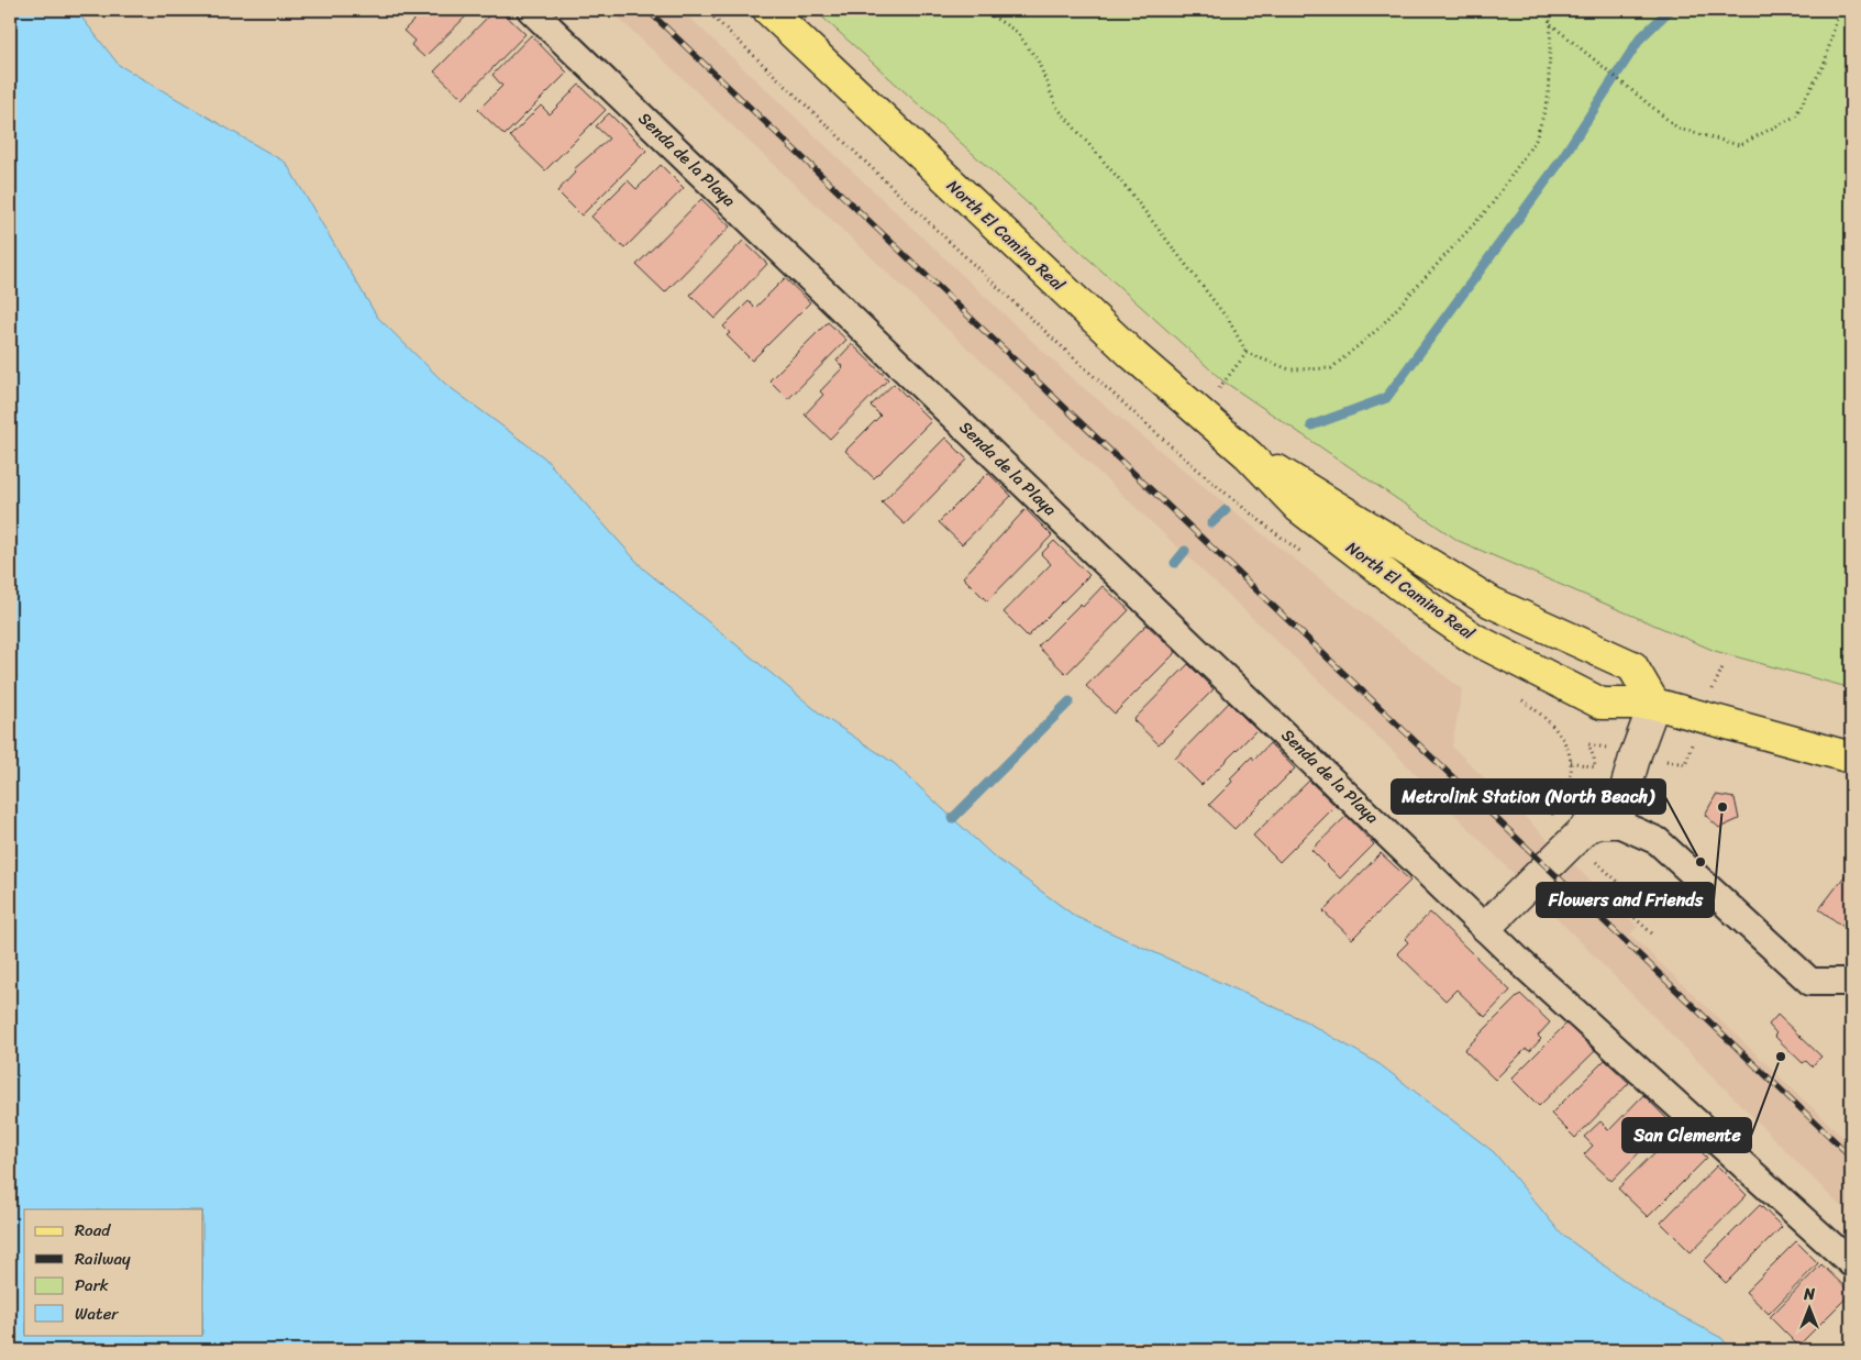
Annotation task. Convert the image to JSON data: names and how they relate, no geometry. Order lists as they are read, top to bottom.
{
  "streets": {
    "main road": ["North El Camino Real"],
    "street": ["Senda de la Playa"]
  },
  "places": ["Flowers and Friends", "Metrolink Station (North Beach)", "San Clemente"],
  "legend": [
    "Road",
    "Railway",
    "Park",
    "Water"
  ],
  "north": "top"
}
